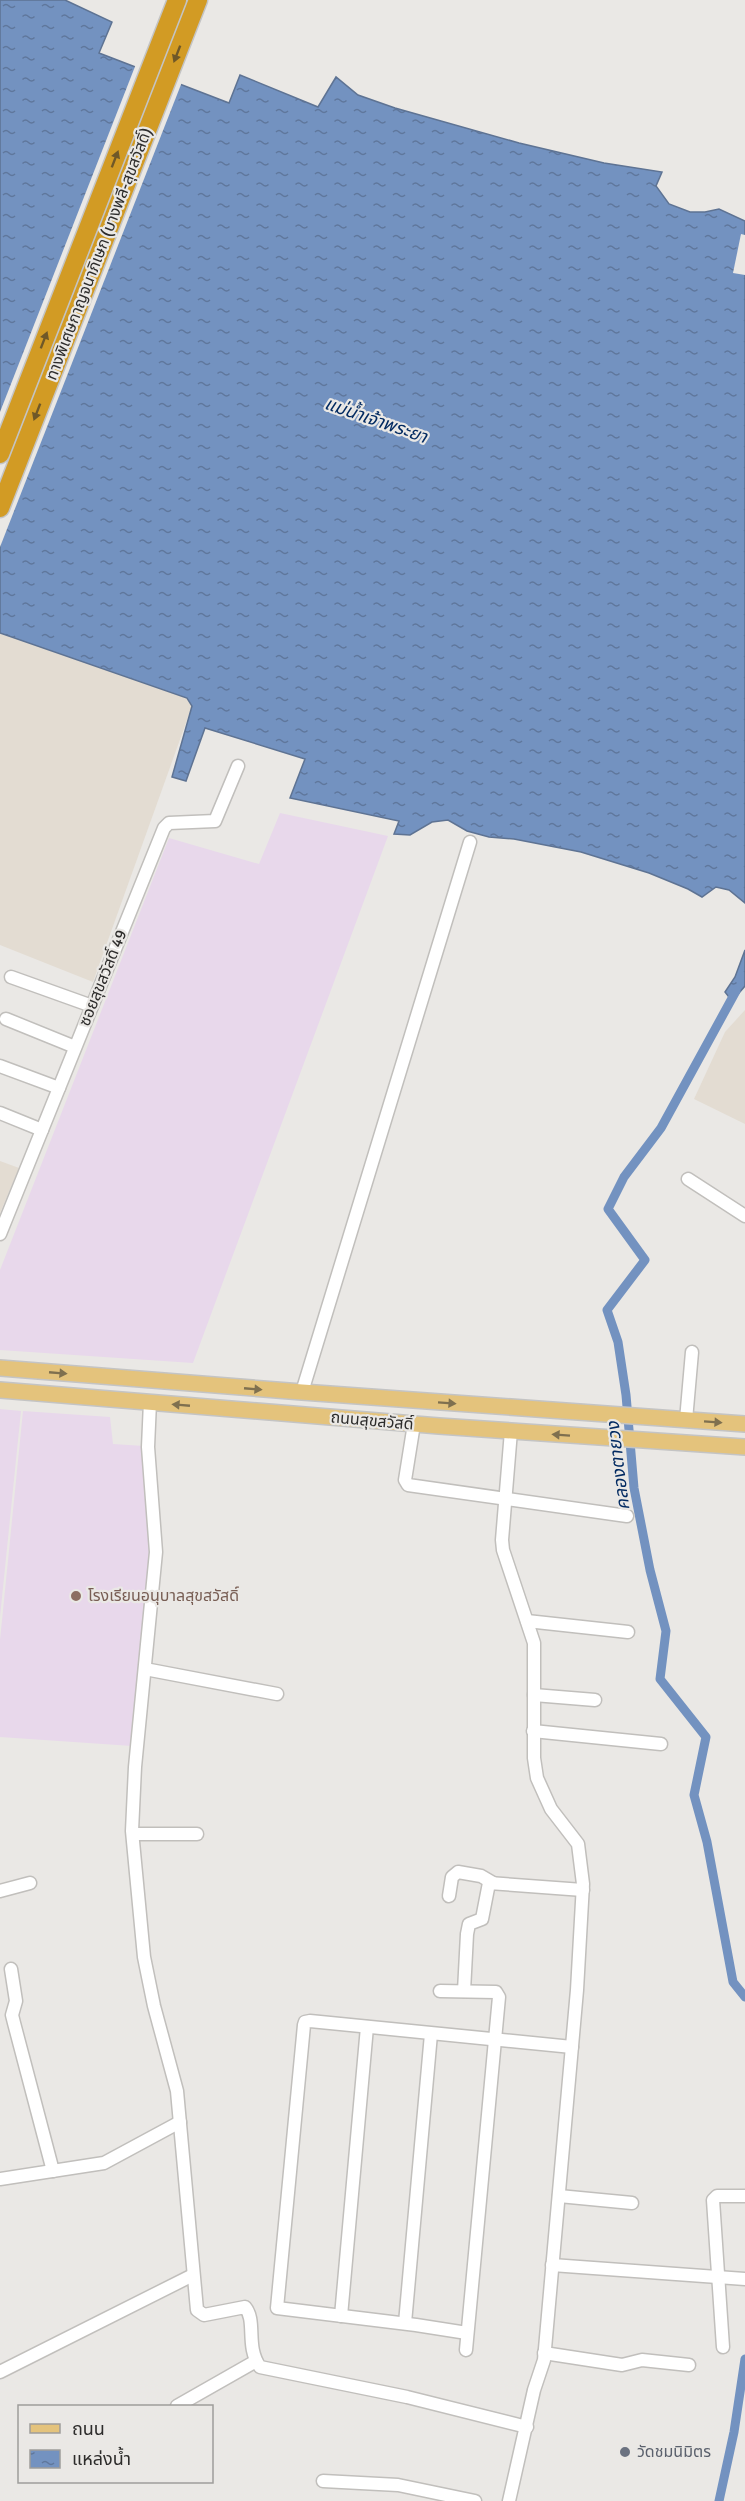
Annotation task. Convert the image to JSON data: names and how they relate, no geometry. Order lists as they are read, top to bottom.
{
  "streets": {
    "highway": ["ทางพิเศษกาญจนาภิเษก (บางพลี-สุขสวัสดิ์)"],
    "main road": ["ถนนสุขสวัสดิ์"],
    "street": ["ซอยสุขสวัสดิ์ 49"]
  },
  "water": ["แม่น้ำเจ้าพระยา", "คลองตายวง"],
  "places": ["โรงเรียนอนุบาลสุขสวัสดิ์", "วัดชมนิมิตร"],
  "legend": ["ถนน", "แหล่งน้ำ"]
}
